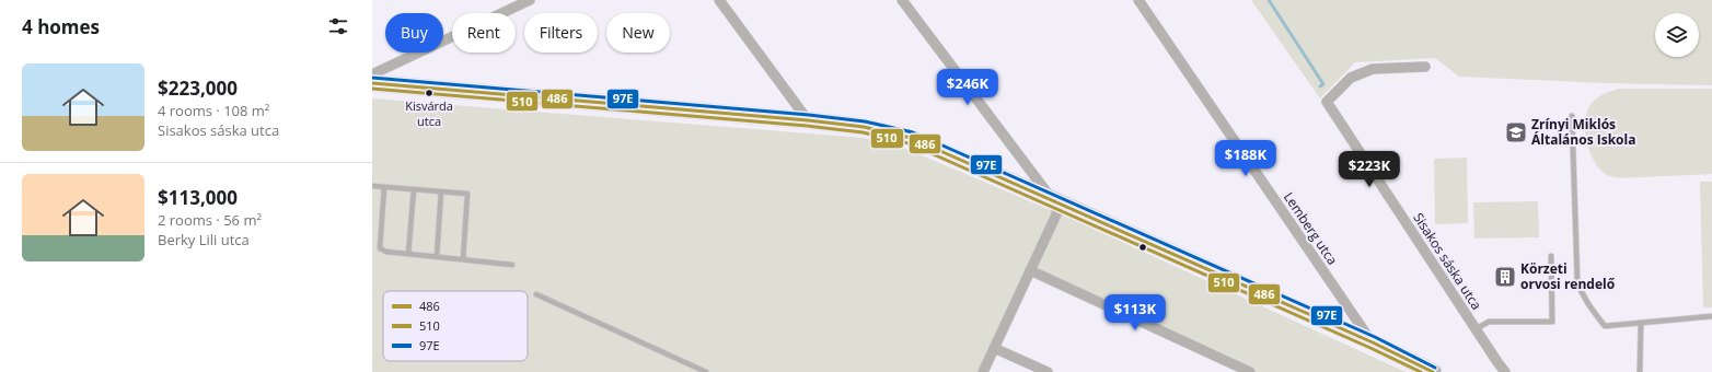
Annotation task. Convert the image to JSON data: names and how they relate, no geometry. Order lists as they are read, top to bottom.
{
  "streets": {
    "street": ["Lemberg utca", "Sisakos sáska utca"]
  },
  "places": {
    "other": ["Kisvárda utca"],
    "school or university": ["Zrínyi Miklós Általános Iskola"],
    "building": ["Körzeti orvosi rendelő"]
  },
  "lines": ["transit line 97E", "transit line 486", "transit line 510"],
  "legend": ["486", "510", "97E"],
  "page": {
    "heading": "4 homes",
    "chip": [
      "Buy",
      "Rent",
      "Filters",
      "New"
    ],
    "list": [
      {
        "name": "$223,000",
        "note": "4 rooms · 108 m² · Sisakos sáska utca"
      },
      {
        "name": "$113,000",
        "note": "2 rooms · 56 m² · Berky Lili utca"
      }
    ],
    "price": [
      "$246K",
      "$188K",
      "$223K",
      "$113K"
    ]
  }
}
